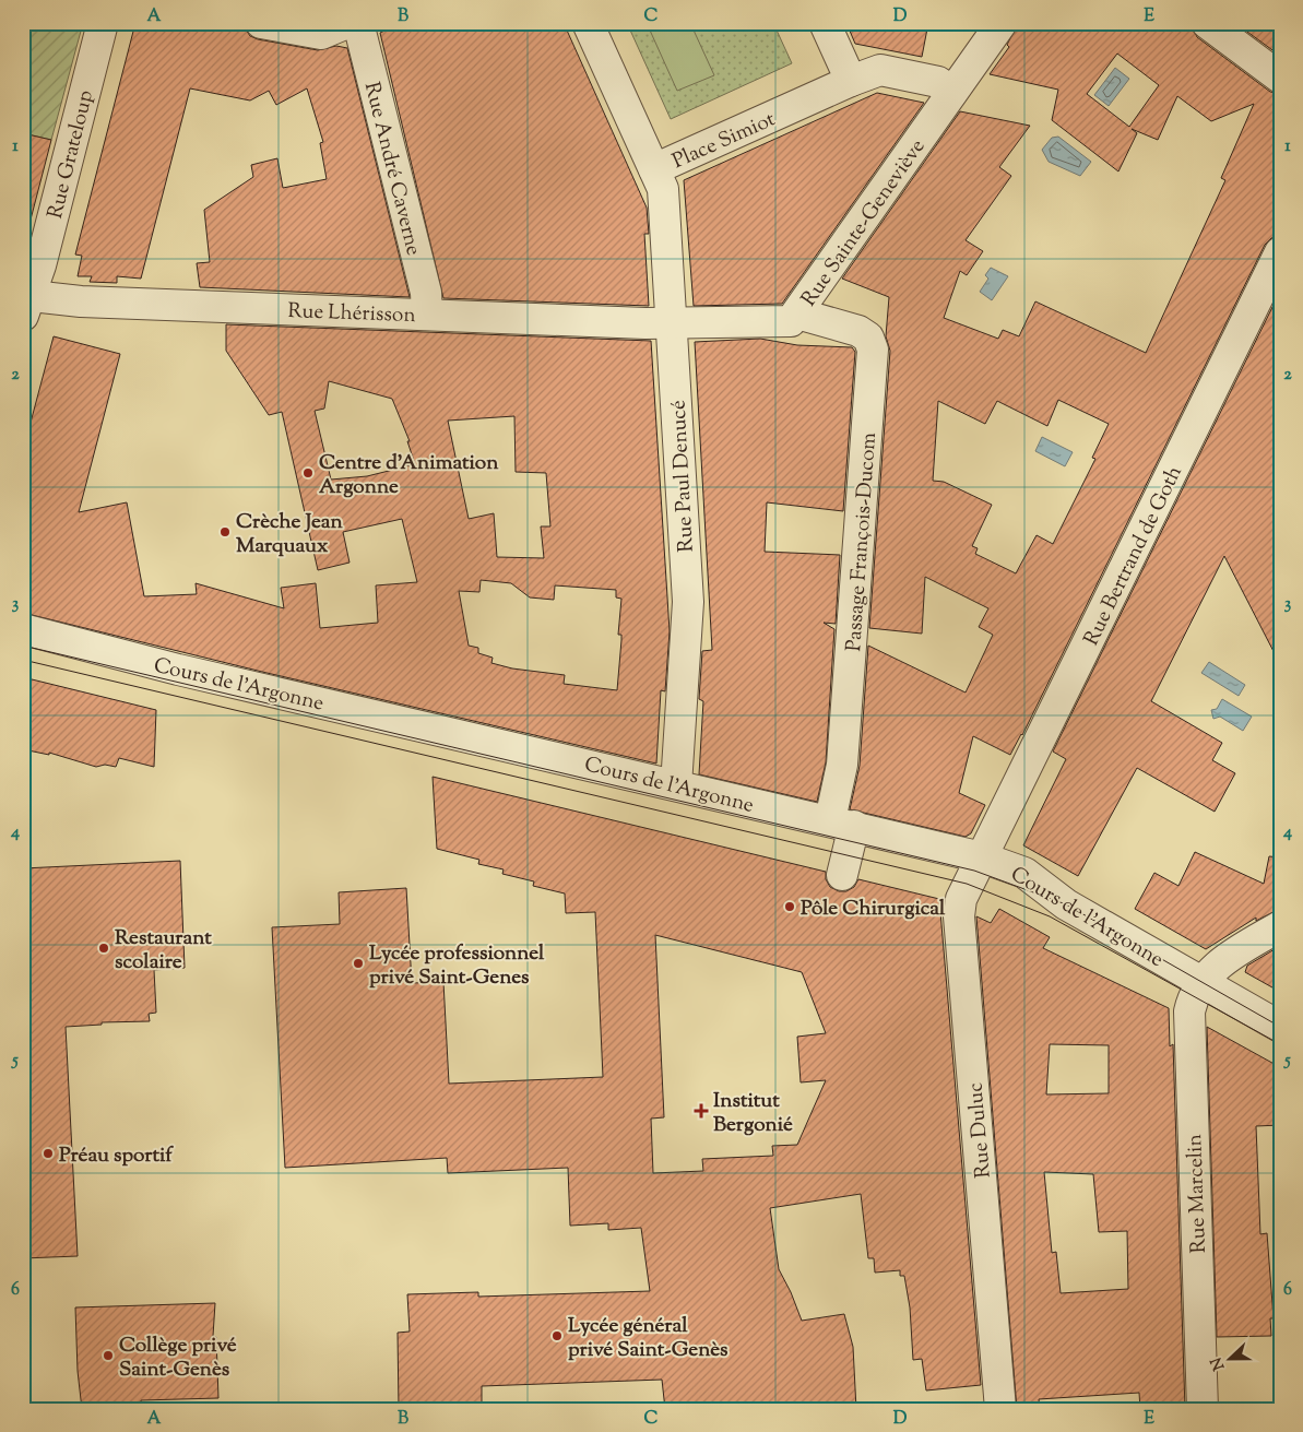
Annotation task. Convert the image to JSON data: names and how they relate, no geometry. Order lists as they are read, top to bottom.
{
  "streets": {
    "street": [
      "Place Simiot",
      "Rue Grateloup",
      "Rue André Caverne",
      "Rue Sainte-Geneviève",
      "Rue Lhérisson",
      "Rue Paul Denucé",
      "Passage François-Ducom",
      "Rue Bertrand de Goth",
      "Cours de l'Argonne",
      "Rue Duluc",
      "Rue Marcelin"
    ]
  },
  "crossings": [
    ["Place Simiot", "Rue Sainte-Geneviève"],
    ["Place Simiot", "Rue Paul Denucé"],
    ["Rue Grateloup", "Rue Lhérisson"],
    ["Rue André Caverne", "Rue Lhérisson"],
    ["Rue Sainte-Geneviève", "Rue Lhérisson"],
    ["Rue Sainte-Geneviève", "Rue Paul Denucé"],
    ["Rue Sainte-Geneviève", "Passage François-Ducom"],
    ["Rue Lhérisson", "Rue Paul Denucé"],
    ["Rue Paul Denucé", "Cours de l'Argonne"],
    ["Passage François-Ducom", "Cours de l'Argonne"],
    ["Rue Bertrand de Goth", "Cours de l'Argonne"],
    ["Rue Bertrand de Goth", "Rue Duluc"],
    ["Cours de l'Argonne", "Rue Duluc"],
    ["Cours de l'Argonne", "Rue Marcelin"]
  ],
  "places": {
    "other": [
      "Centre d'Animation Argonne",
      "Crèche Jean Marquaux",
      "Pôle Chirurgical",
      "Restaurant scolaire",
      "Lycée professionnel privé Saint-Genes",
      "Préau sportif",
      "Lycée général privé Saint-Genès",
      "Collège privé Saint-Genès"
    ],
    "health": ["Institut Bergonié"]
  },
  "north": "left",
  "grid": {
    "columns": [
      "A",
      "B",
      "C",
      "D",
      "E"
    ],
    "rows": [
      "1",
      "2",
      "3",
      "4",
      "5",
      "6"
    ]
  }
}
